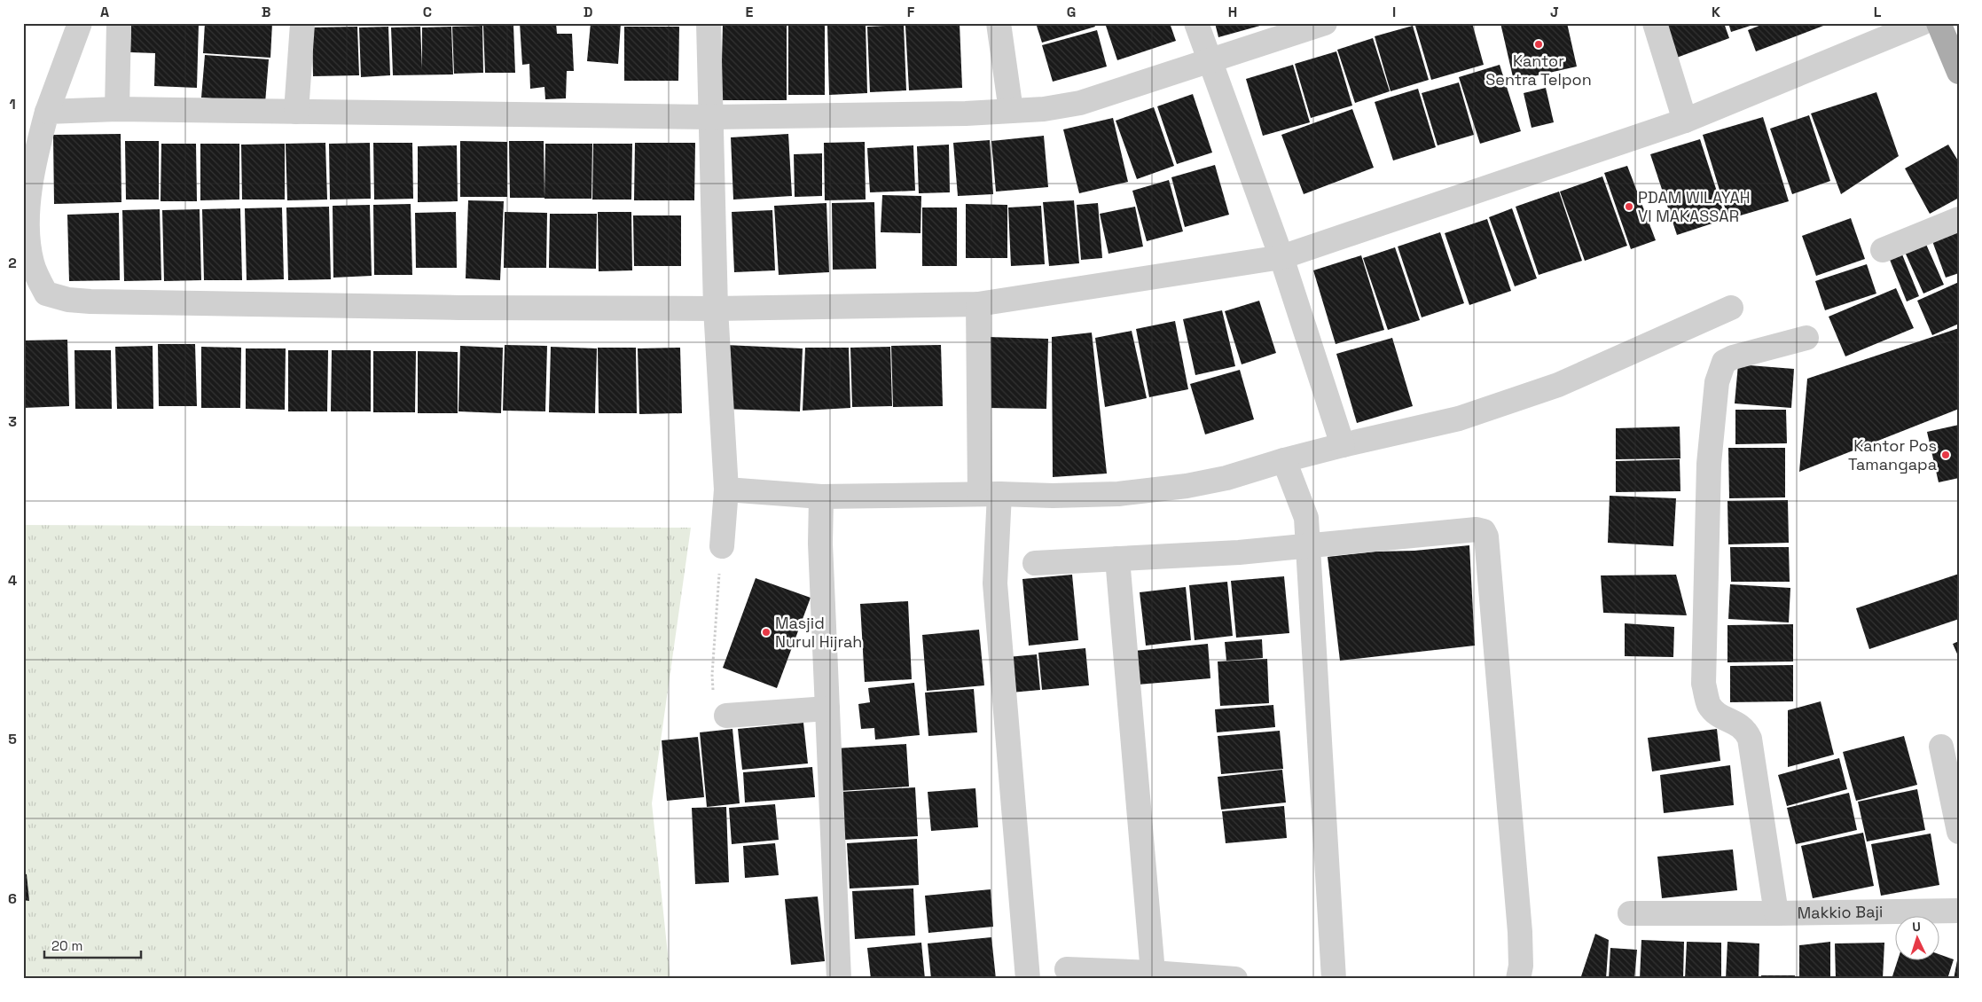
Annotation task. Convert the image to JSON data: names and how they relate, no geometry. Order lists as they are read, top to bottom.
{
  "streets": {
    "street": ["Makkio Baji"]
  },
  "places": [
    "Kantor Sentra Telpon",
    "PDAM WILAYAH VI MAKASSAR",
    "Kantor Pos Tamangapa",
    "Masjid Nurul Hijrah"
  ],
  "scale_bar": "20 m",
  "north": "top",
  "grid": {
    "columns": [
      "A",
      "B",
      "C",
      "D",
      "E",
      "F",
      "G",
      "H",
      "I",
      "J",
      "K",
      "L"
    ],
    "rows": [
      "1",
      "2",
      "3",
      "4",
      "5",
      "6"
    ]
  }
}
